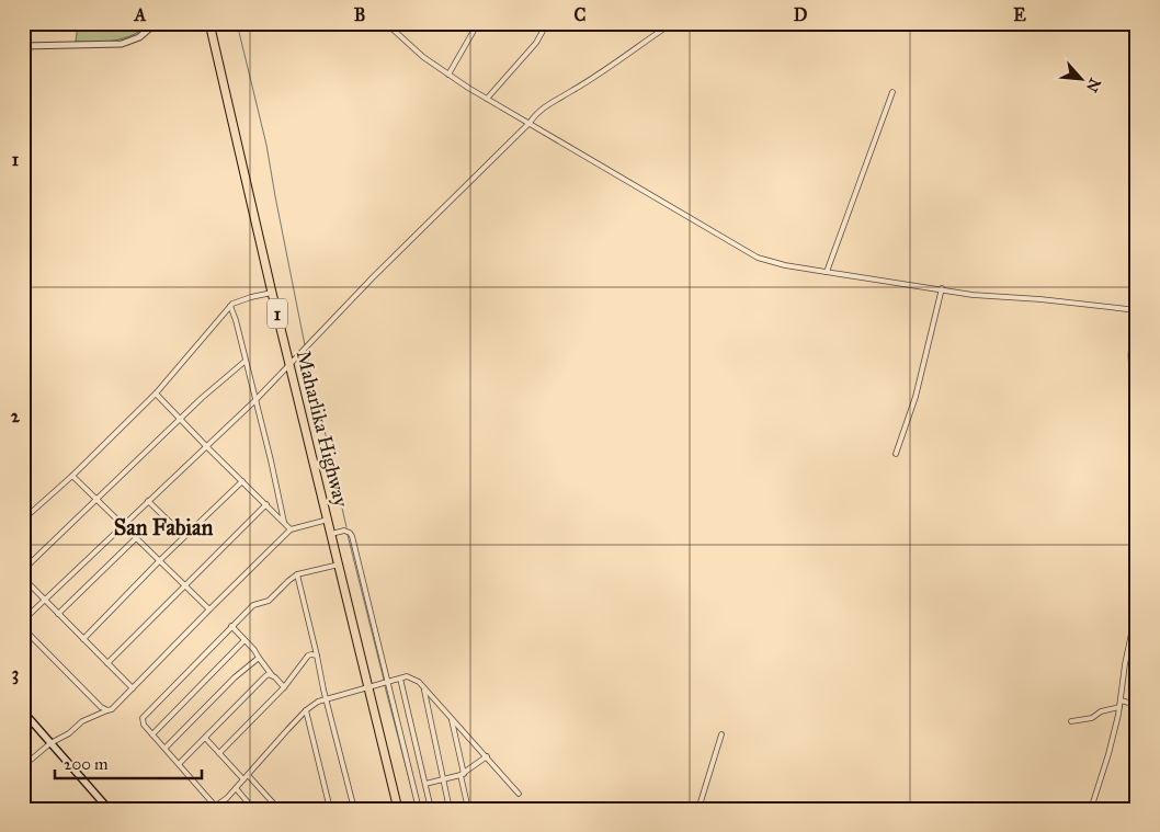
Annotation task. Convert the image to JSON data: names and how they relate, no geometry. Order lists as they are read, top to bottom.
{
  "streets": {
    "highway": ["1", "Maharlika Highway"]
  },
  "districts": ["San Fabian"],
  "scale_bar": "200 m",
  "north": "bottom right",
  "grid": {
    "columns": [
      "A",
      "B",
      "C",
      "D",
      "E"
    ],
    "rows": ["1", "2", "3"]
  }
}
